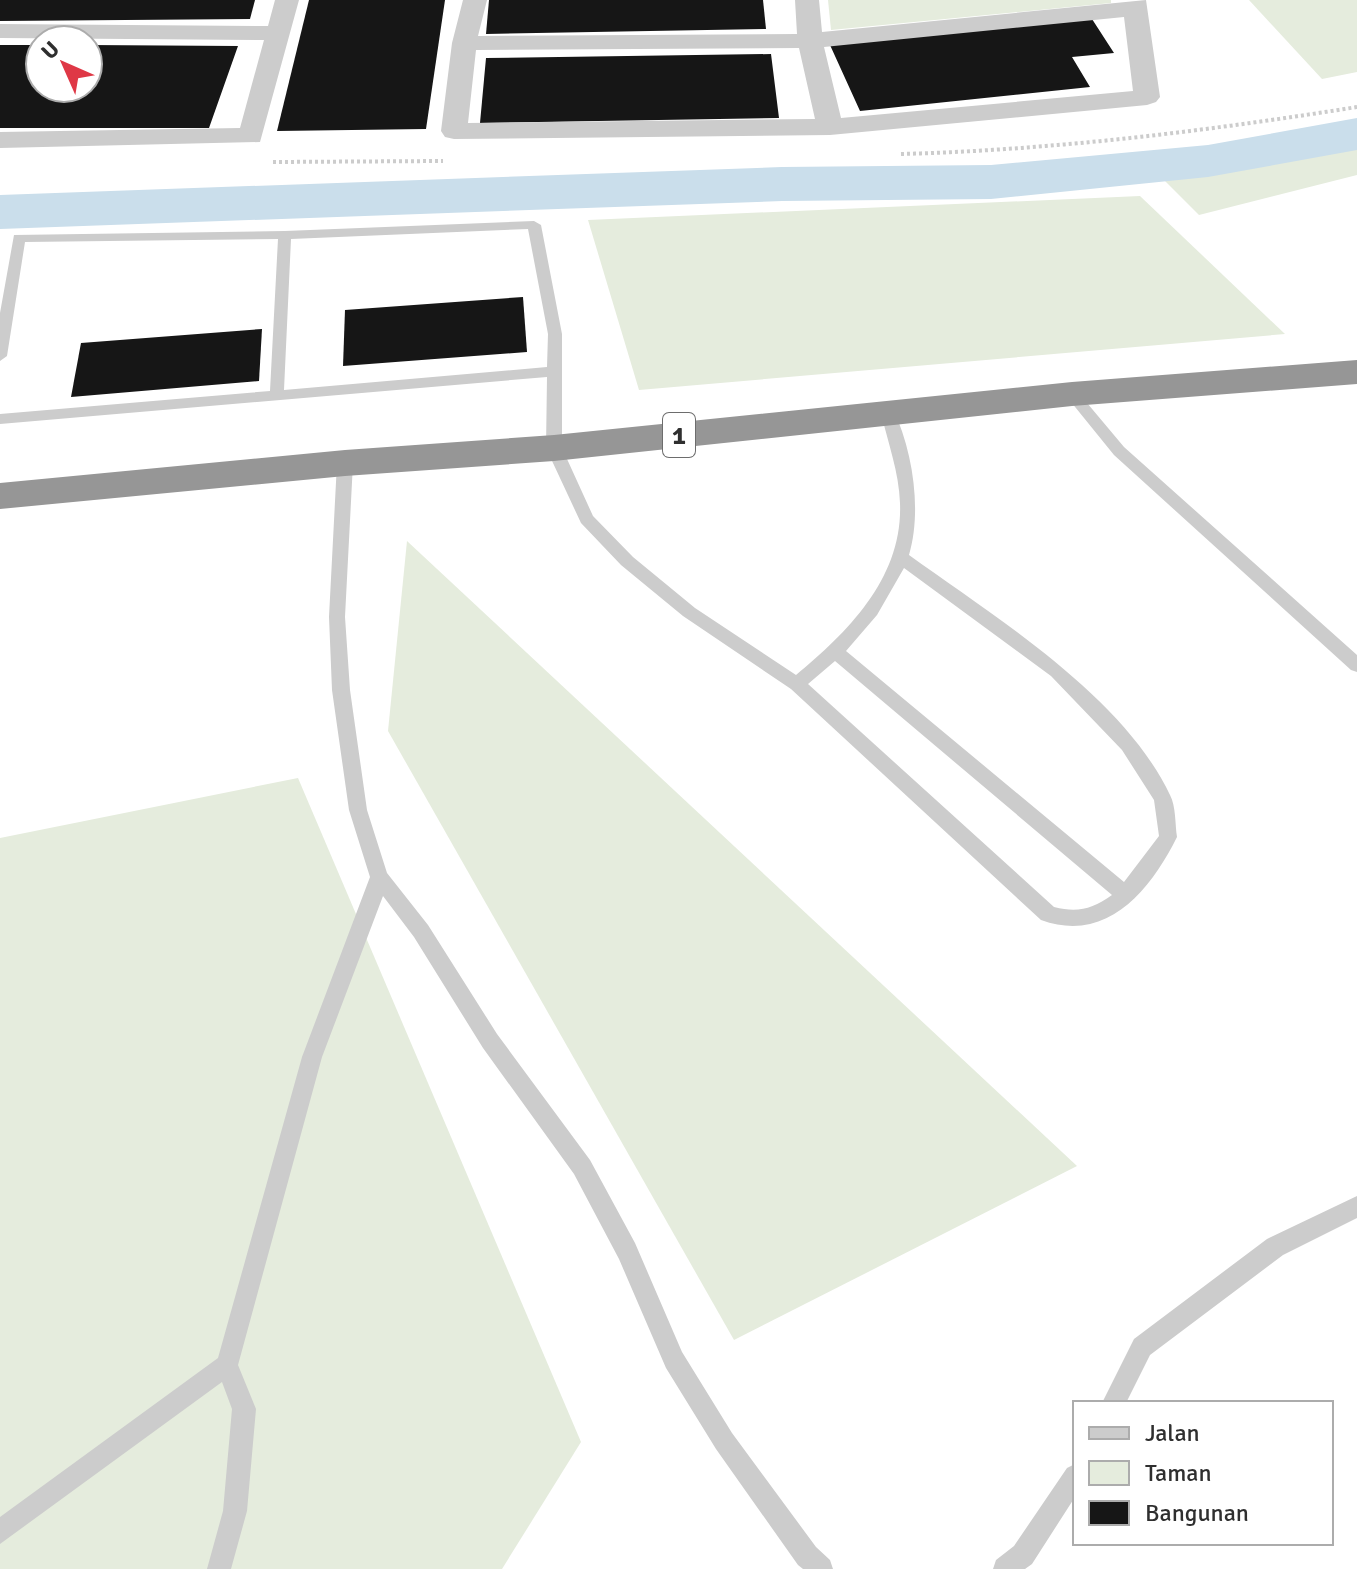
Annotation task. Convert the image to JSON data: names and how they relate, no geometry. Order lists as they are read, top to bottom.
{
  "streets": {
    "highway": ["1"]
  },
  "legend": ["Jalan", "Taman", "Bangunan"],
  "north": "top left"
}
